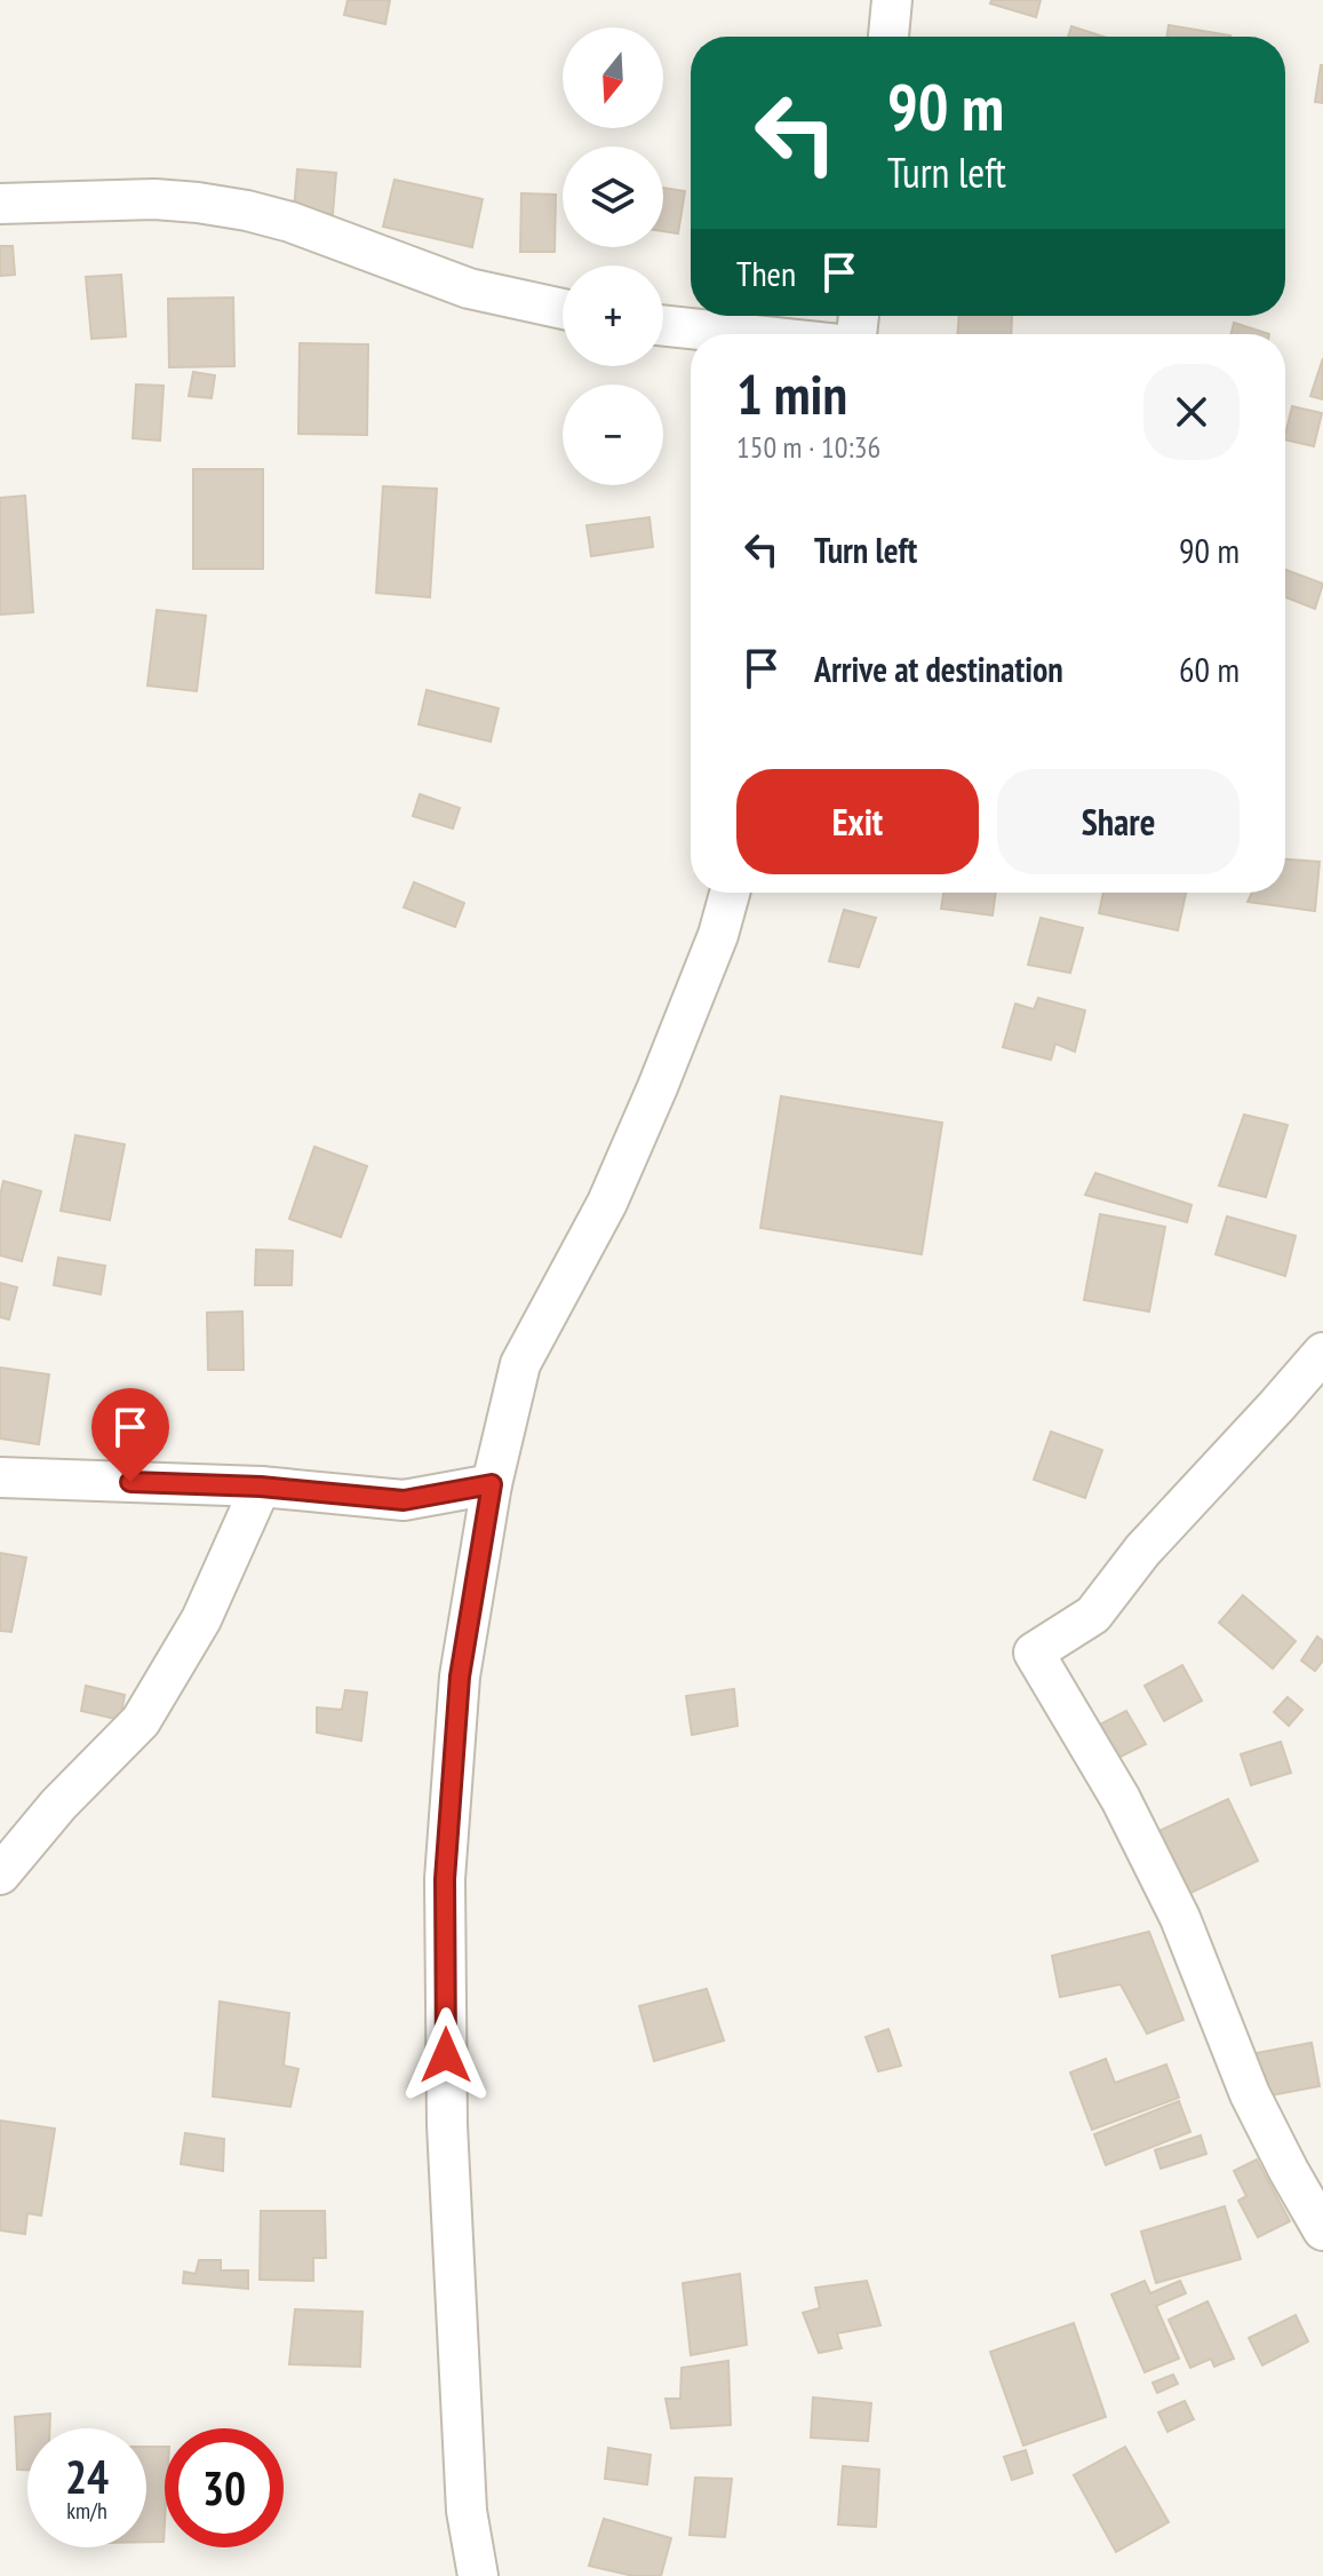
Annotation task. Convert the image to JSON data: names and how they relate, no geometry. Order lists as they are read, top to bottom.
{
  "north": "bottom",
  "page": {
    "map_buttons": ["+", "−"],
    "turn": ["90 m", "Turn left"],
    "then": "Then",
    "heading": ["1 min", "150 m · 10:36"],
    "list": [
      {
        "name": "Turn left",
        "value": "90 m"
      },
      {
        "name": "Arrive at destination",
        "value": "60 m"
      }
    ],
    "buttons": ["Exit", "Share"],
    "speed": "24 km/h",
    "limit": "30"
  }
}
